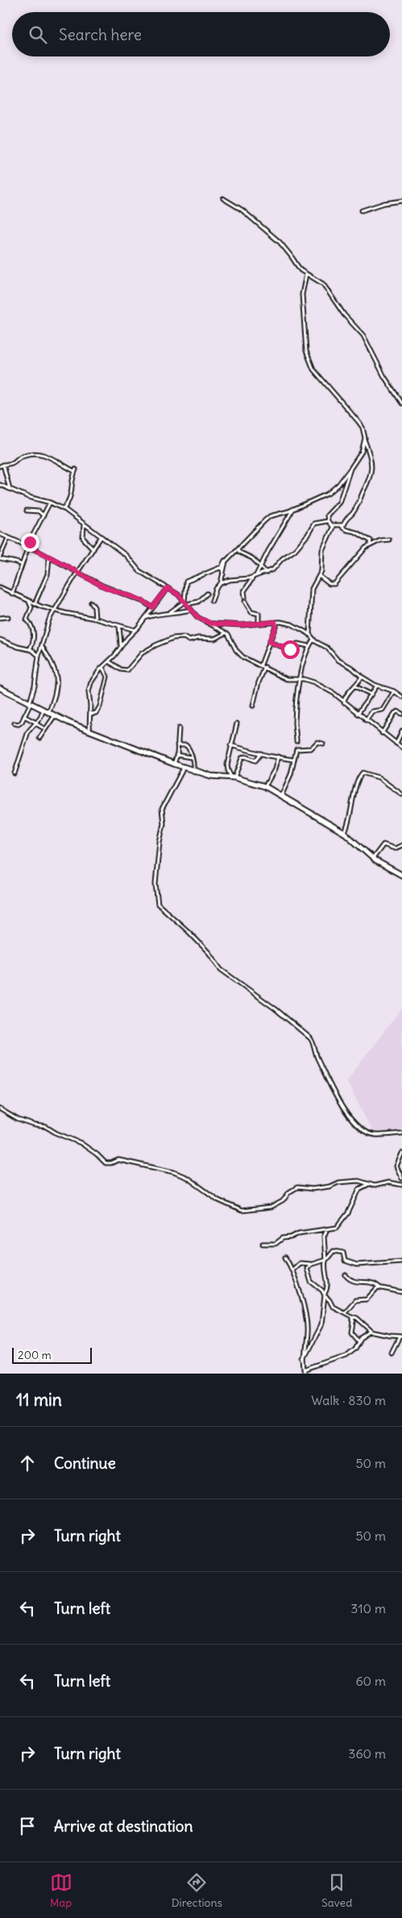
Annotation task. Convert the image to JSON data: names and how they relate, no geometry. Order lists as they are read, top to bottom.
{
  "scale_bar": "200 m",
  "page": {
    "search": "Search here",
    "scale": "200 m",
    "heading": ["11 min", "Walk · 830 m"],
    "list": [
      ["Continue", "50 m"],
      ["Turn right", "50 m"],
      ["Turn left", "310 m"],
      ["Turn left", "60 m"],
      ["Turn right", "360 m"],
      "Arrive at destination"
    ],
    "nav": ["Map", "Directions", "Saved"]
  }
}
